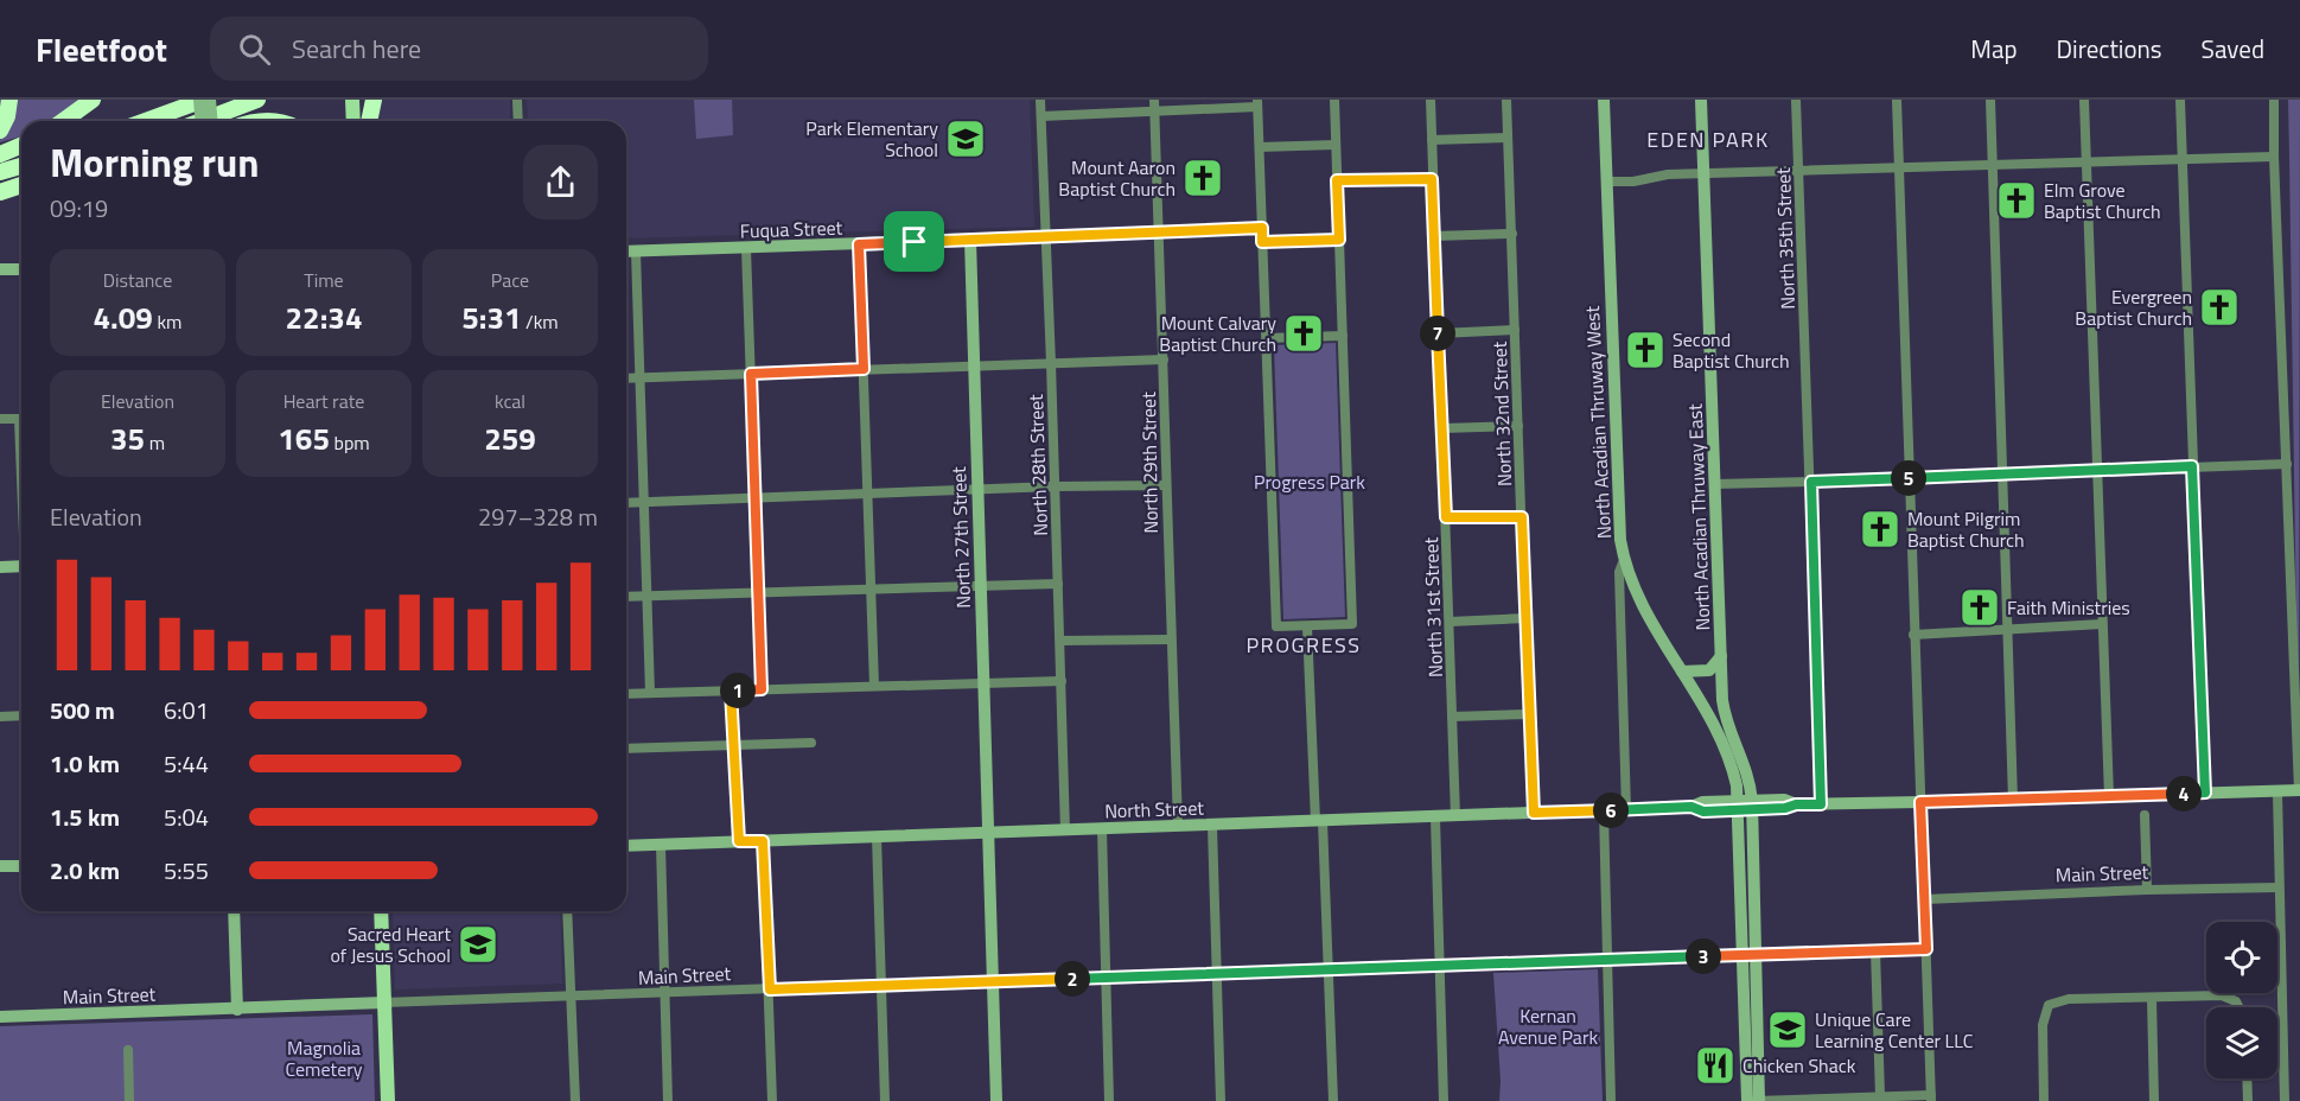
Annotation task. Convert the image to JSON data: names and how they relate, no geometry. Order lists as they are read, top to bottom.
{
  "streets": {
    "street": [
      "Fuqua Street",
      "North 35th Street",
      "North 32nd Street",
      "North Acadian Thruway West",
      "North 29th Street",
      "North 28th Street",
      "North Acadian Thruway East",
      "North 27th Street",
      "North 31st Street",
      "North Street",
      "Main Street"
    ]
  },
  "crossings": [
    ["Fuqua Street", "North 29th Street"],
    ["Fuqua Street", "North 28th Street"],
    ["Fuqua Street", "North 27th Street"],
    ["North 35th Street", "North Street"],
    ["North 32nd Street", "North Street"],
    ["North Acadian Thruway West", "North Acadian Thruway East"],
    ["North Acadian Thruway West", "North Street"],
    ["North Acadian Thruway West", "Main Street"],
    ["North 29th Street", "North Street"],
    ["North 28th Street", "North Street"],
    ["North Acadian Thruway East", "North Street"],
    ["North Acadian Thruway East", "Main Street"],
    ["North 27th Street", "North Street"],
    ["North 27th Street", "Main Street"],
    ["North 31st Street", "North Street"]
  ],
  "districts": ["EDEN PARK", "PROGRESS"],
  "parks": ["Progress Park", "Kernan Avenue Park", "Magnolia Cemetery"],
  "places": {
    "school or university": ["Park Elementary School", "Sacred Heart of Jesus School", "Unique Care Learning Center LLC"],
    "church": [
      "Mount Aaron Baptist Church",
      "Elm Grove Baptist Church",
      "Evergreen Baptist Church",
      "Mount Calvary Baptist Church",
      "Second Baptist Church",
      "Mount Pilgrim Baptist Church",
      "Faith Ministries"
    ],
    "restaurant": ["Chicken Shack"]
  },
  "page": {
    "header": "Fleetfoot",
    "search": "Search here",
    "nav": ["Map", "Directions", "Saved"],
    "heading": ["Morning run", "09:19"],
    "stats": [
      ["Distance", "4.09 km"],
      ["Time", "22:34"],
      ["Pace", "5:31 /km"],
      ["Elevation", "35 m"],
      ["Heart rate", "165 bpm"],
      ["kcal", "259"]
    ],
    "pins": [
      "7",
      "5",
      "1",
      "4",
      "6",
      "3",
      "2"
    ],
    "chart": ["Elevation", "297–328 m"],
    "list": [
      {
        "name": "500 m",
        "note": "6:01"
      },
      {
        "name": "1.0 km",
        "note": "5:44"
      },
      {
        "name": "1.5 km",
        "note": "5:04"
      },
      {
        "name": "2.0 km",
        "note": "5:55"
      }
    ]
  }
}
